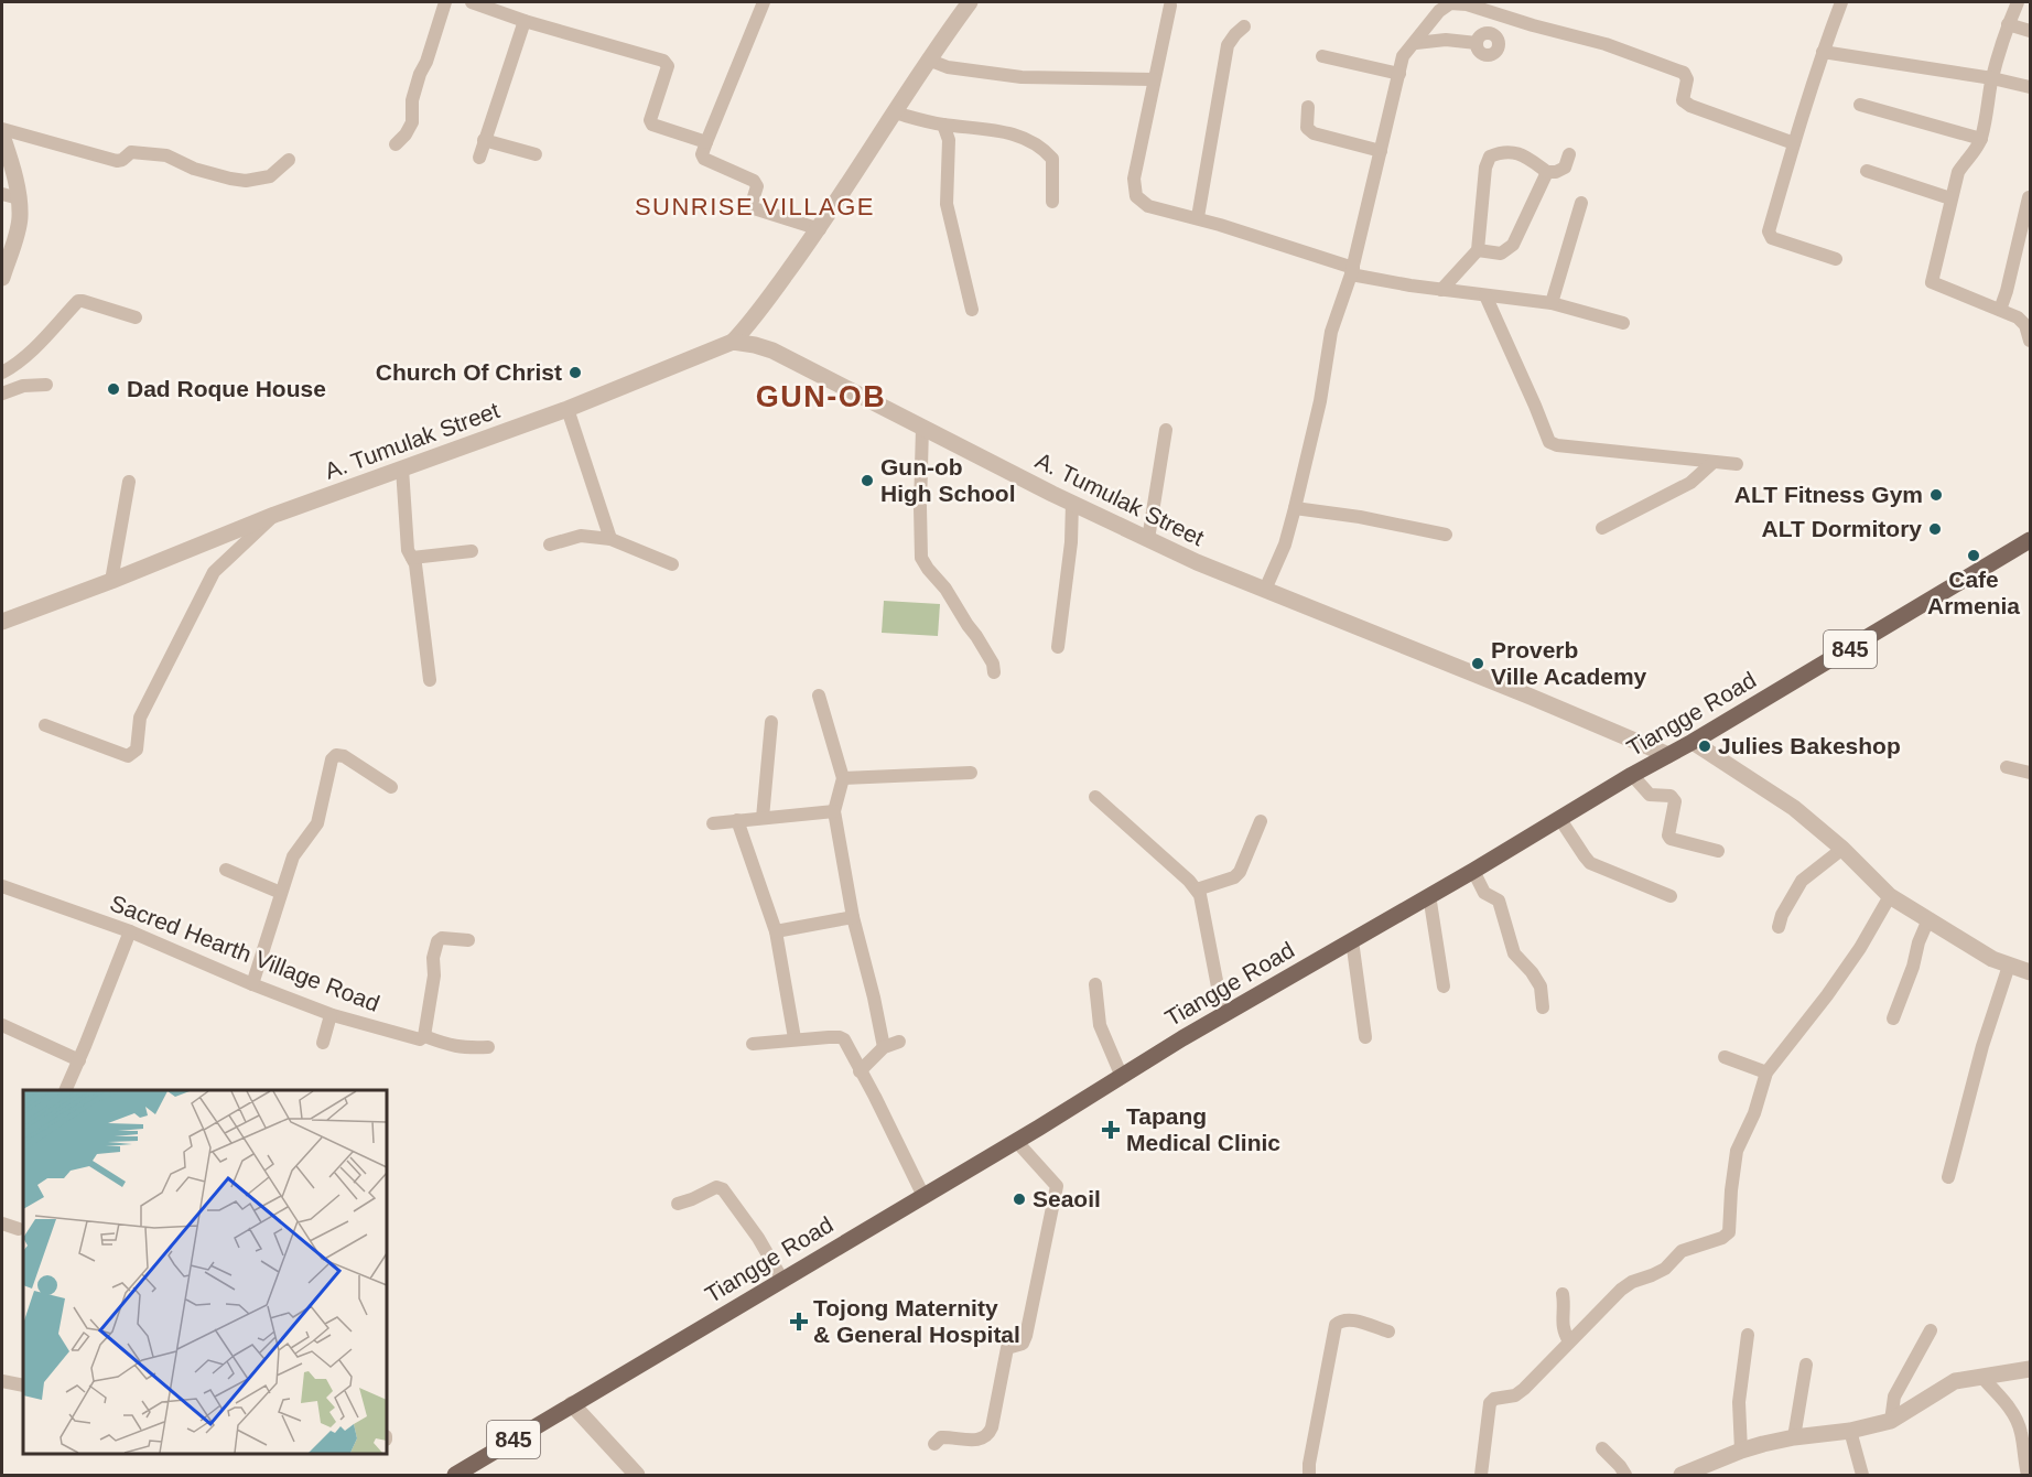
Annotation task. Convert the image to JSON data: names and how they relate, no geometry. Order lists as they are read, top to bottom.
{
  "streets": {
    "main road": ["845", "Tiangge Road"],
    "street": ["A. Tumulak Street", "Sacred Hearth Village Road"]
  },
  "crossings": [
    ["A. Tumulak Street", "Tiangge Road"]
  ],
  "districts": ["SUNRISE VILLAGE", "GUN-OB"],
  "places": {
    "other": [
      "Church Of Christ",
      "Dad Roque House",
      "Gun-ob High School",
      "ALT Fitness Gym",
      "ALT Dormitory",
      "Cafe Armenia",
      "Proverb Ville Academy",
      "Julies Bakeshop",
      "Seaoil"
    ],
    "health": ["Tapang Medical Clinic", "Tojong Maternity & General Hospital"]
  }
}
